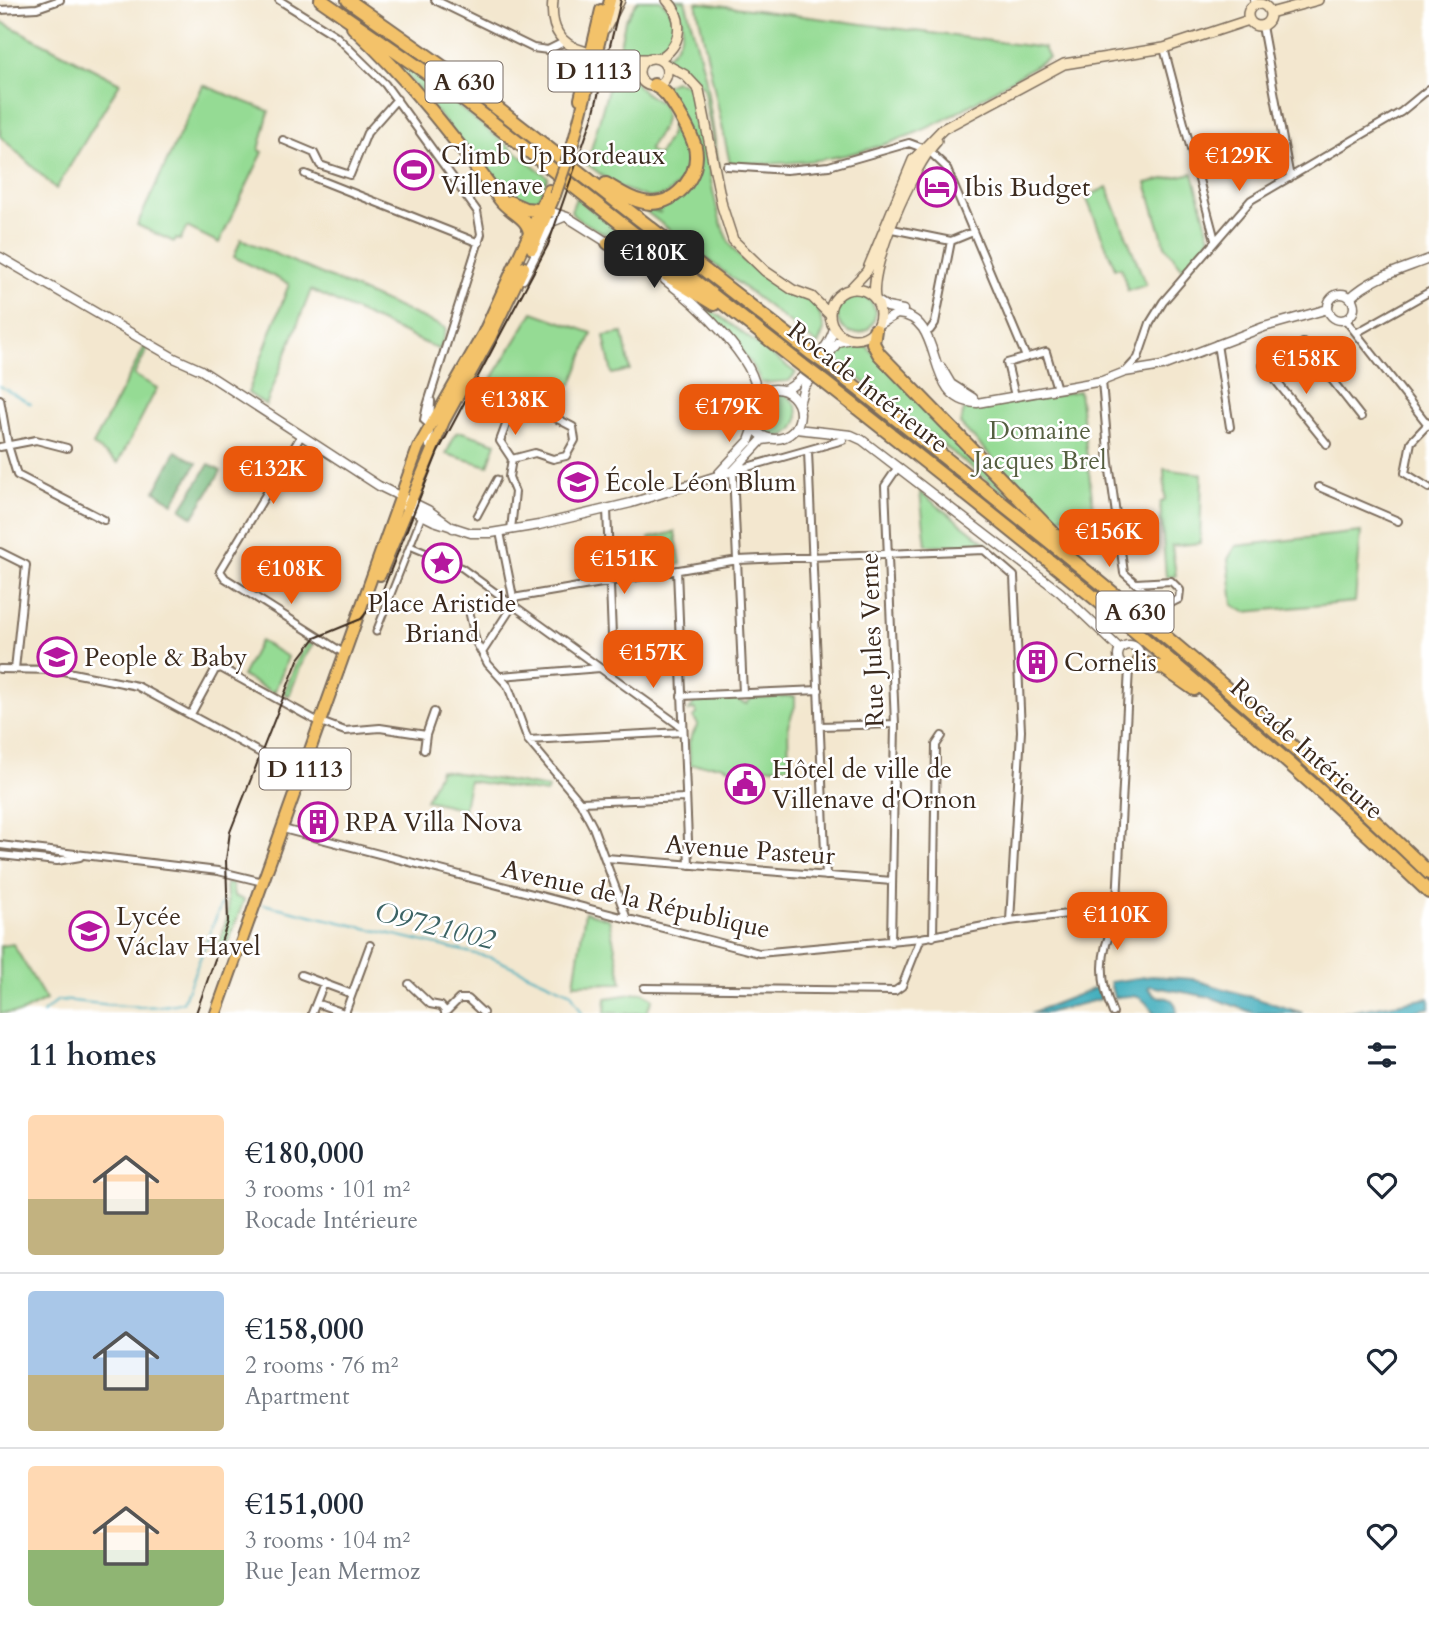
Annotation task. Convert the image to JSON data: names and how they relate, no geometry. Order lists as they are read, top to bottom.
{
  "streets": {
    "highway": ["A 630", "Rocade Intérieure"],
    "main road": ["D 1113"],
    "street": ["Rue Jules Verne", "Avenue Pasteur", "Avenue de la République"]
  },
  "crossings": [
    ["D 1113", "Avenue de la République"],
    ["Rue Jules Verne", "Avenue Pasteur"],
    ["Rue Jules Verne", "Avenue de la République"]
  ],
  "water": ["O9721002"],
  "parks": ["Domaine Jacques Brel"],
  "places": {
    "sports": ["Climb Up Bordeaux Villenave"],
    "hotel": ["Ibis Budget"],
    "school or university": ["École Léon Blum", "People & Baby", "Lycée Václav Havel"],
    "place": ["Place Aristide Briand"],
    "building": ["Cornelis", "RPA Villa Nova"],
    "public building": ["Hôtel de ville de Villenave d'Ornon"]
  },
  "page": {
    "price": [
      "€129K",
      "€180K",
      "€158K",
      "€138K",
      "€179K",
      "€132K",
      "€156K",
      "€151K",
      "€108K",
      "€157K",
      "€110K"
    ],
    "heading": "11 homes",
    "list": [
      {
        "name": "€180,000",
        "note": "3 rooms · 101 m² · Rocade Intérieure"
      },
      {
        "name": "€158,000",
        "note": "2 rooms · 76 m² · Apartment"
      },
      {
        "name": "€151,000",
        "note": "3 rooms · 104 m² · Rue Jean Mermoz"
      }
    ]
  }
}
